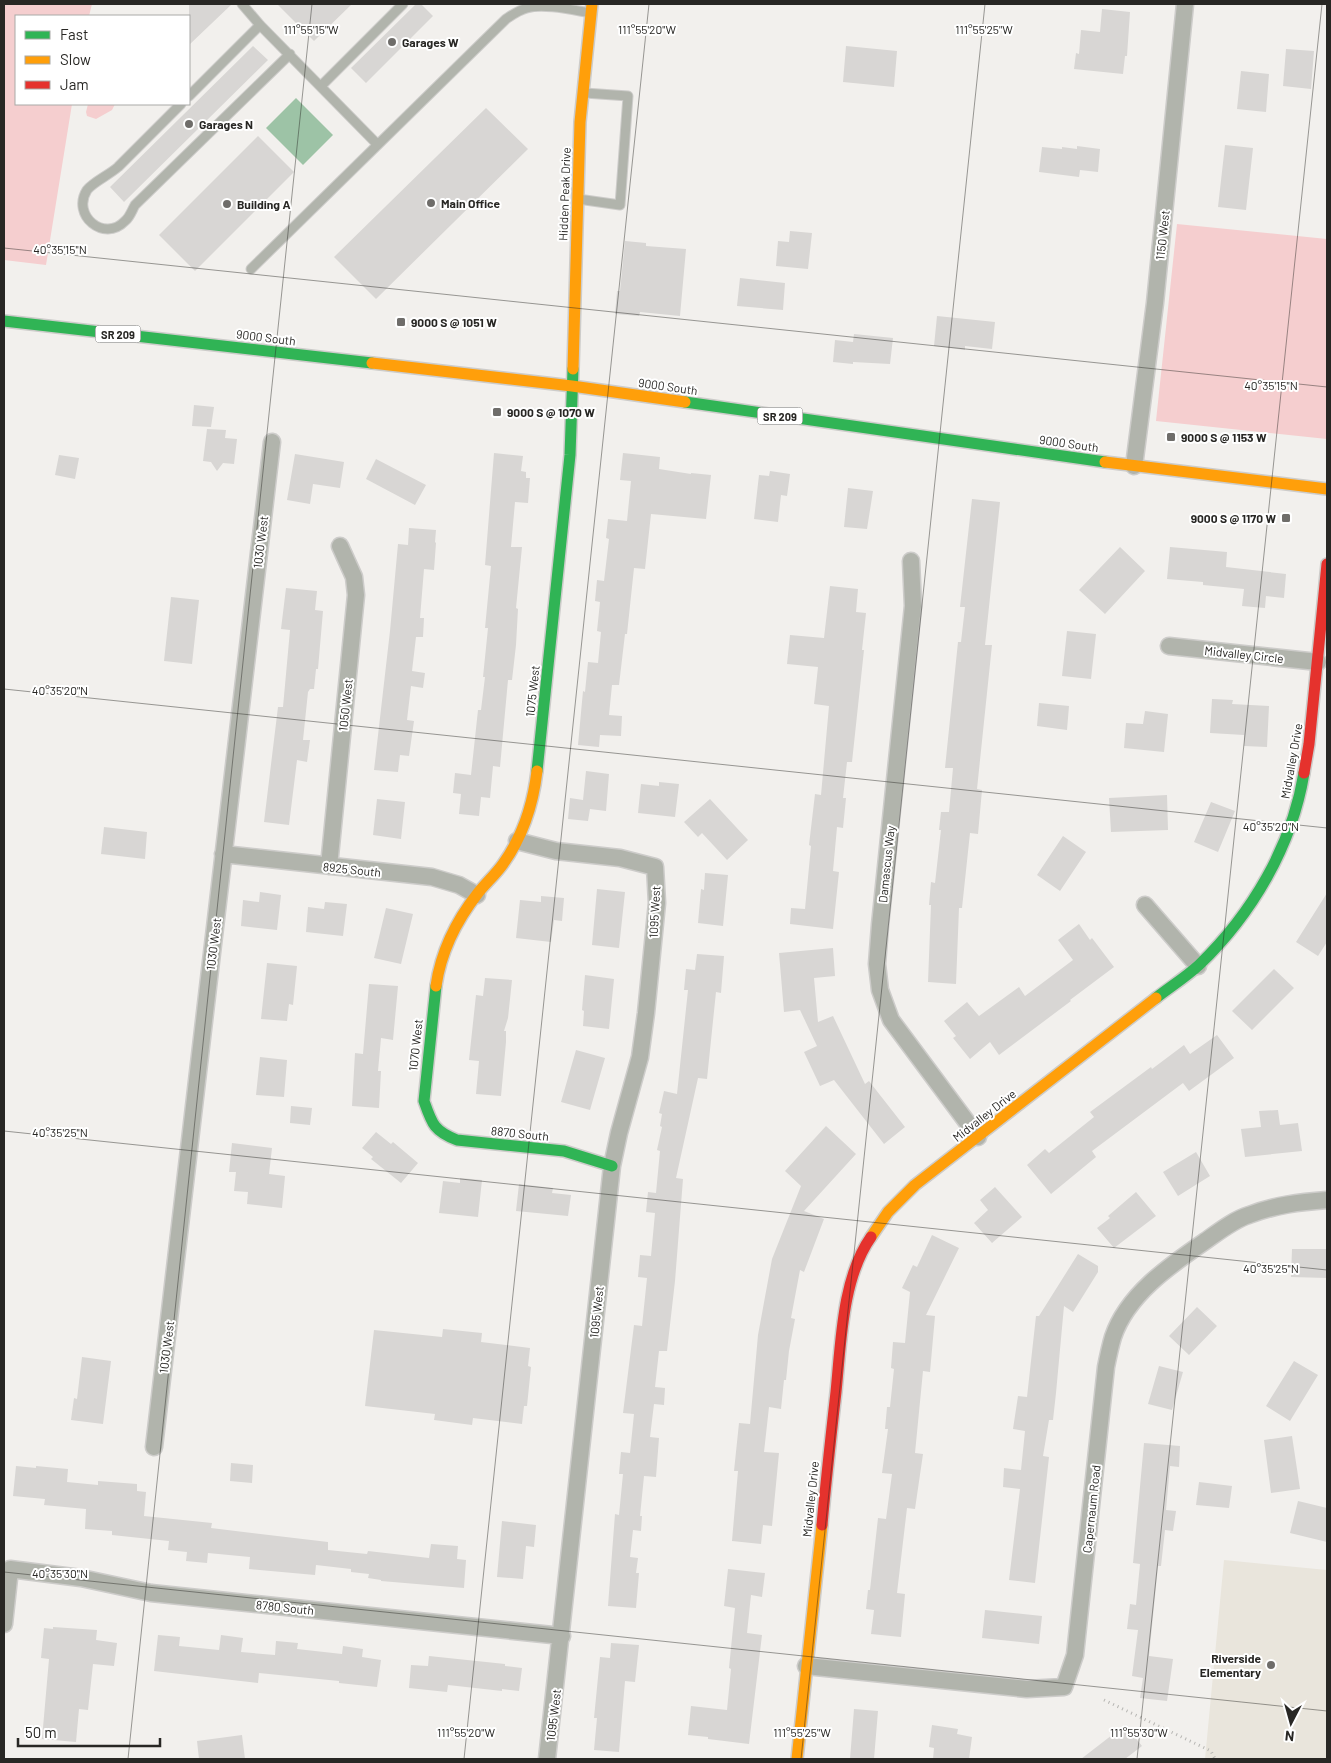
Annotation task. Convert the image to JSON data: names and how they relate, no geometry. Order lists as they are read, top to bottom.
{
  "streets": {
    "street": [
      "Hidden Peak Drive",
      "1150 West",
      "SR 209",
      "9000 South",
      "1030 West",
      "Midvalley Circle",
      "1075 West",
      "1050 West",
      "Midvalley Drive",
      "Damascus Way",
      "8925 South",
      "1095 West",
      "1070 West",
      "8870 South",
      "Capernaum Road",
      "8780 South"
    ]
  },
  "crossings": [
    ["Hidden Peak Drive", "9000 South"],
    ["Hidden Peak Drive", "1075 West"],
    ["1150 West", "9000 South"],
    ["9000 South", "1075 West"],
    ["1030 West", "8925 South"],
    ["Midvalley Circle", "Midvalley Drive"],
    ["1075 West", "8925 South"],
    ["1075 West", "1095 West"],
    ["1075 West", "1070 West"],
    ["1050 West", "8925 South"],
    ["Midvalley Drive", "Damascus Way"],
    ["Midvalley Drive", "Capernaum Road"],
    ["1095 West", "8870 South"],
    ["1095 West", "8780 South"],
    ["1070 West", "8870 South"]
  ],
  "places": {
    "other": [
      "Garages W",
      "Garages N",
      "Main Office",
      "Building A",
      "Riverside Elementary"
    ],
    "transit": [
      "9000 S @ 1051 W",
      "9000 S @ 1070 W",
      "9000 S @ 1153 W",
      "9000 S @ 1170 W"
    ]
  },
  "legend": ["Fast", "Slow", "Jam"],
  "scale_bar": "50 m",
  "north": "bottom",
  "coordinates": [
    "111°55'15\"W",
    "111°55'20\"W",
    "111°55'25\"W",
    "40°35'15\"N",
    "40°35'20\"N",
    "40°35'25\"N",
    "40°35'30\"N",
    "111°55'30\"W"
  ]
}
